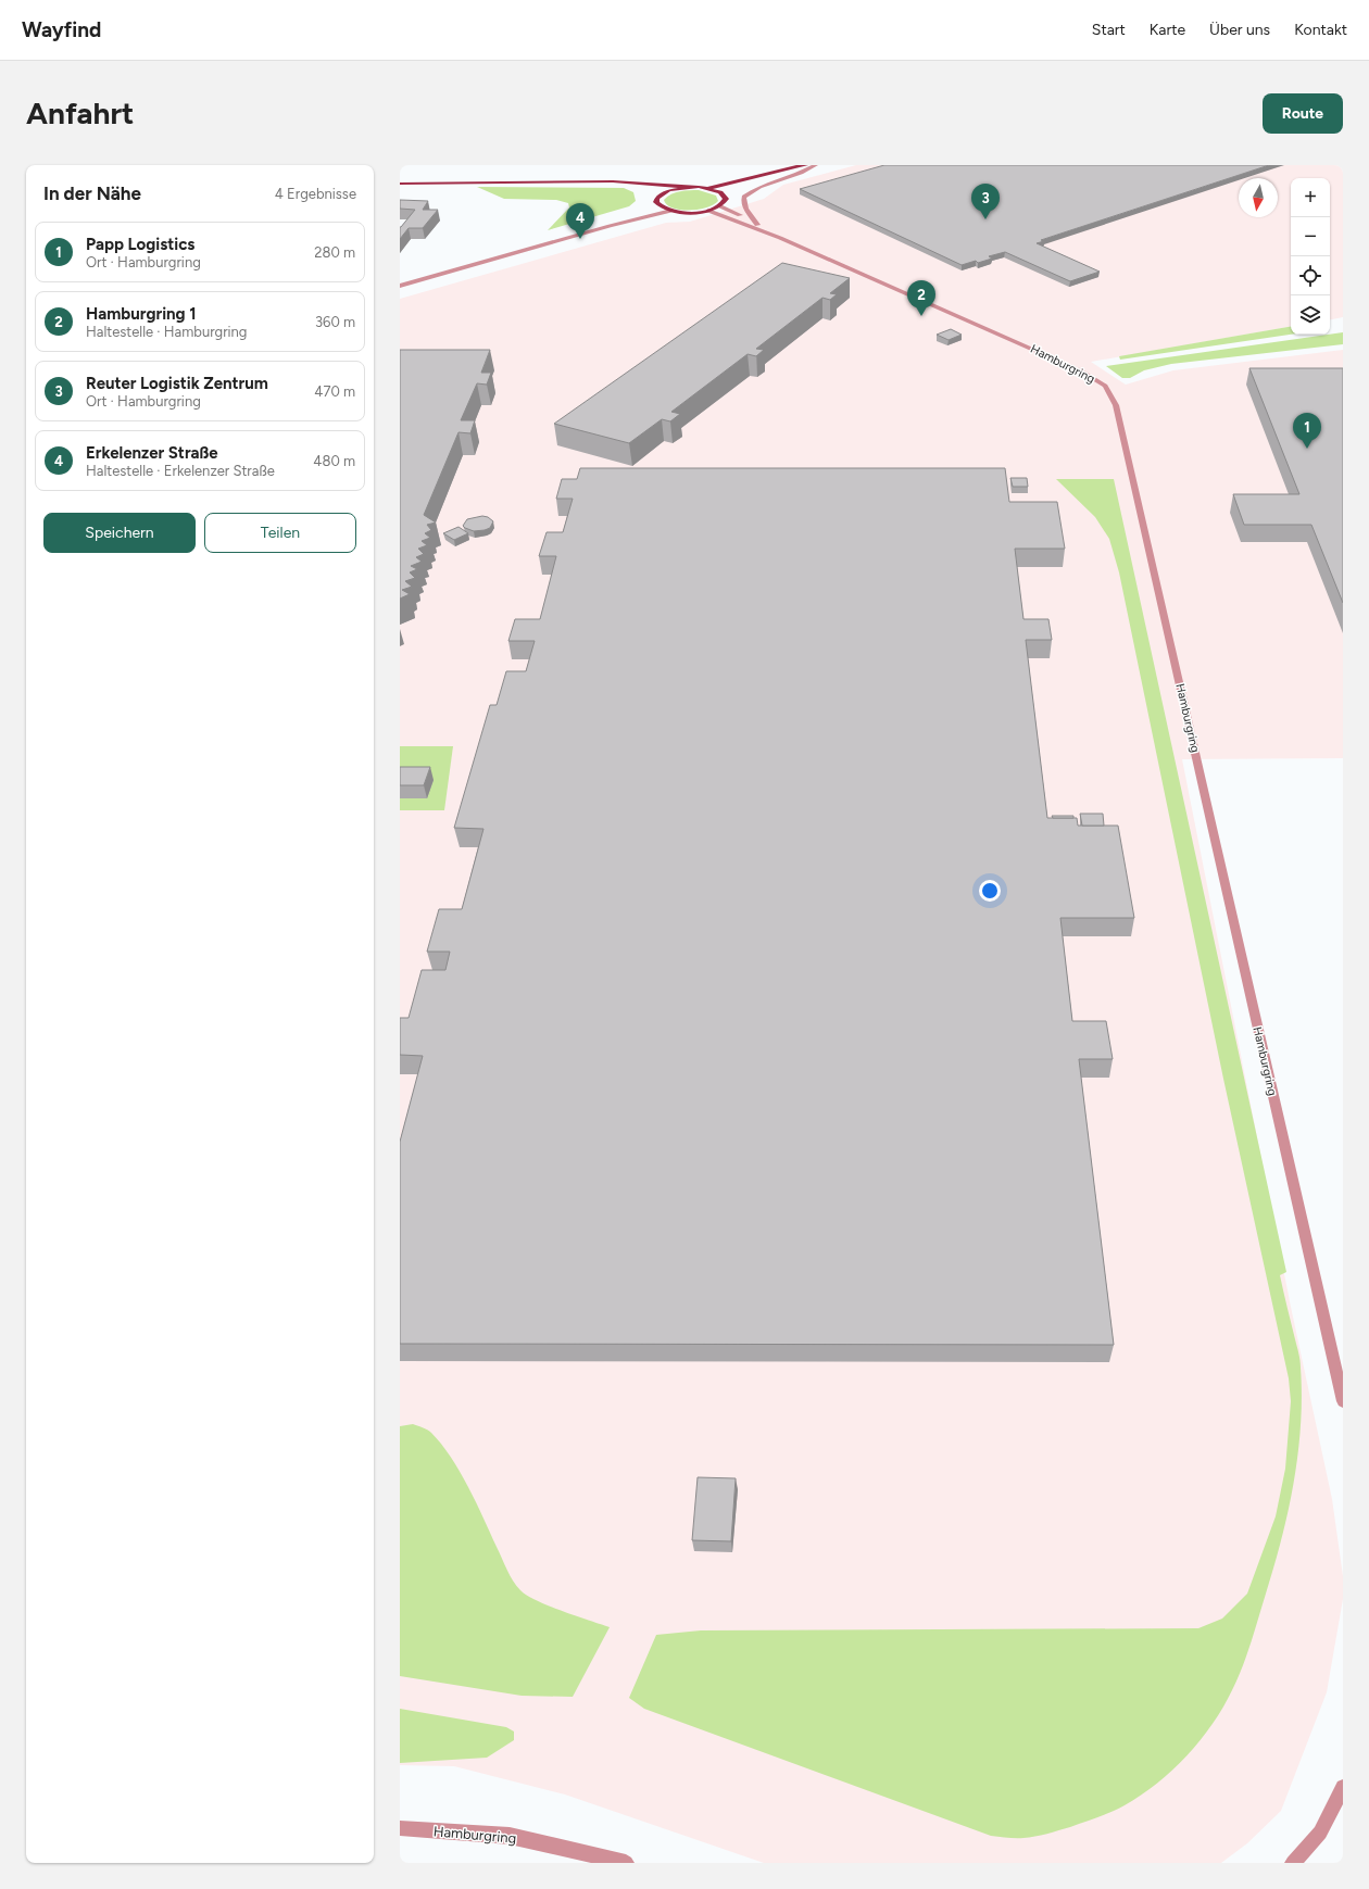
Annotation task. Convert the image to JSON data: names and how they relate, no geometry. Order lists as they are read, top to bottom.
{
  "streets": {
    "street": ["Hamburgring"]
  },
  "north": "bottom",
  "page": {
    "header": "Wayfind",
    "nav": [
      "Start",
      "Karte",
      "Über uns",
      "Kontakt"
    ],
    "buttons": [
      "Route",
      ["Speichern", "Teilen"]
    ],
    "title": "Anfahrt",
    "heading": ["In der Nähe", "4 Ergebnisse"],
    "map_buttons": ["+", "−"],
    "pins": [
      "3",
      "4",
      "2",
      "1"
    ],
    "list": [
      {
        "mark": "1",
        "name": "Papp Logistics",
        "note": "Ort · Hamburgring",
        "value": "280 m"
      },
      {
        "mark": "2",
        "name": "Hamburgring 1",
        "note": "Haltestelle · Hamburgring",
        "value": "360 m"
      },
      {
        "mark": "3",
        "name": "Reuter Logistik Zentrum",
        "note": "Ort · Hamburgring",
        "value": "470 m"
      },
      {
        "mark": "4",
        "name": "Erkelenzer Straße",
        "note": "Haltestelle · Erkelenzer Straße",
        "value": "480 m"
      }
    ]
  }
}
